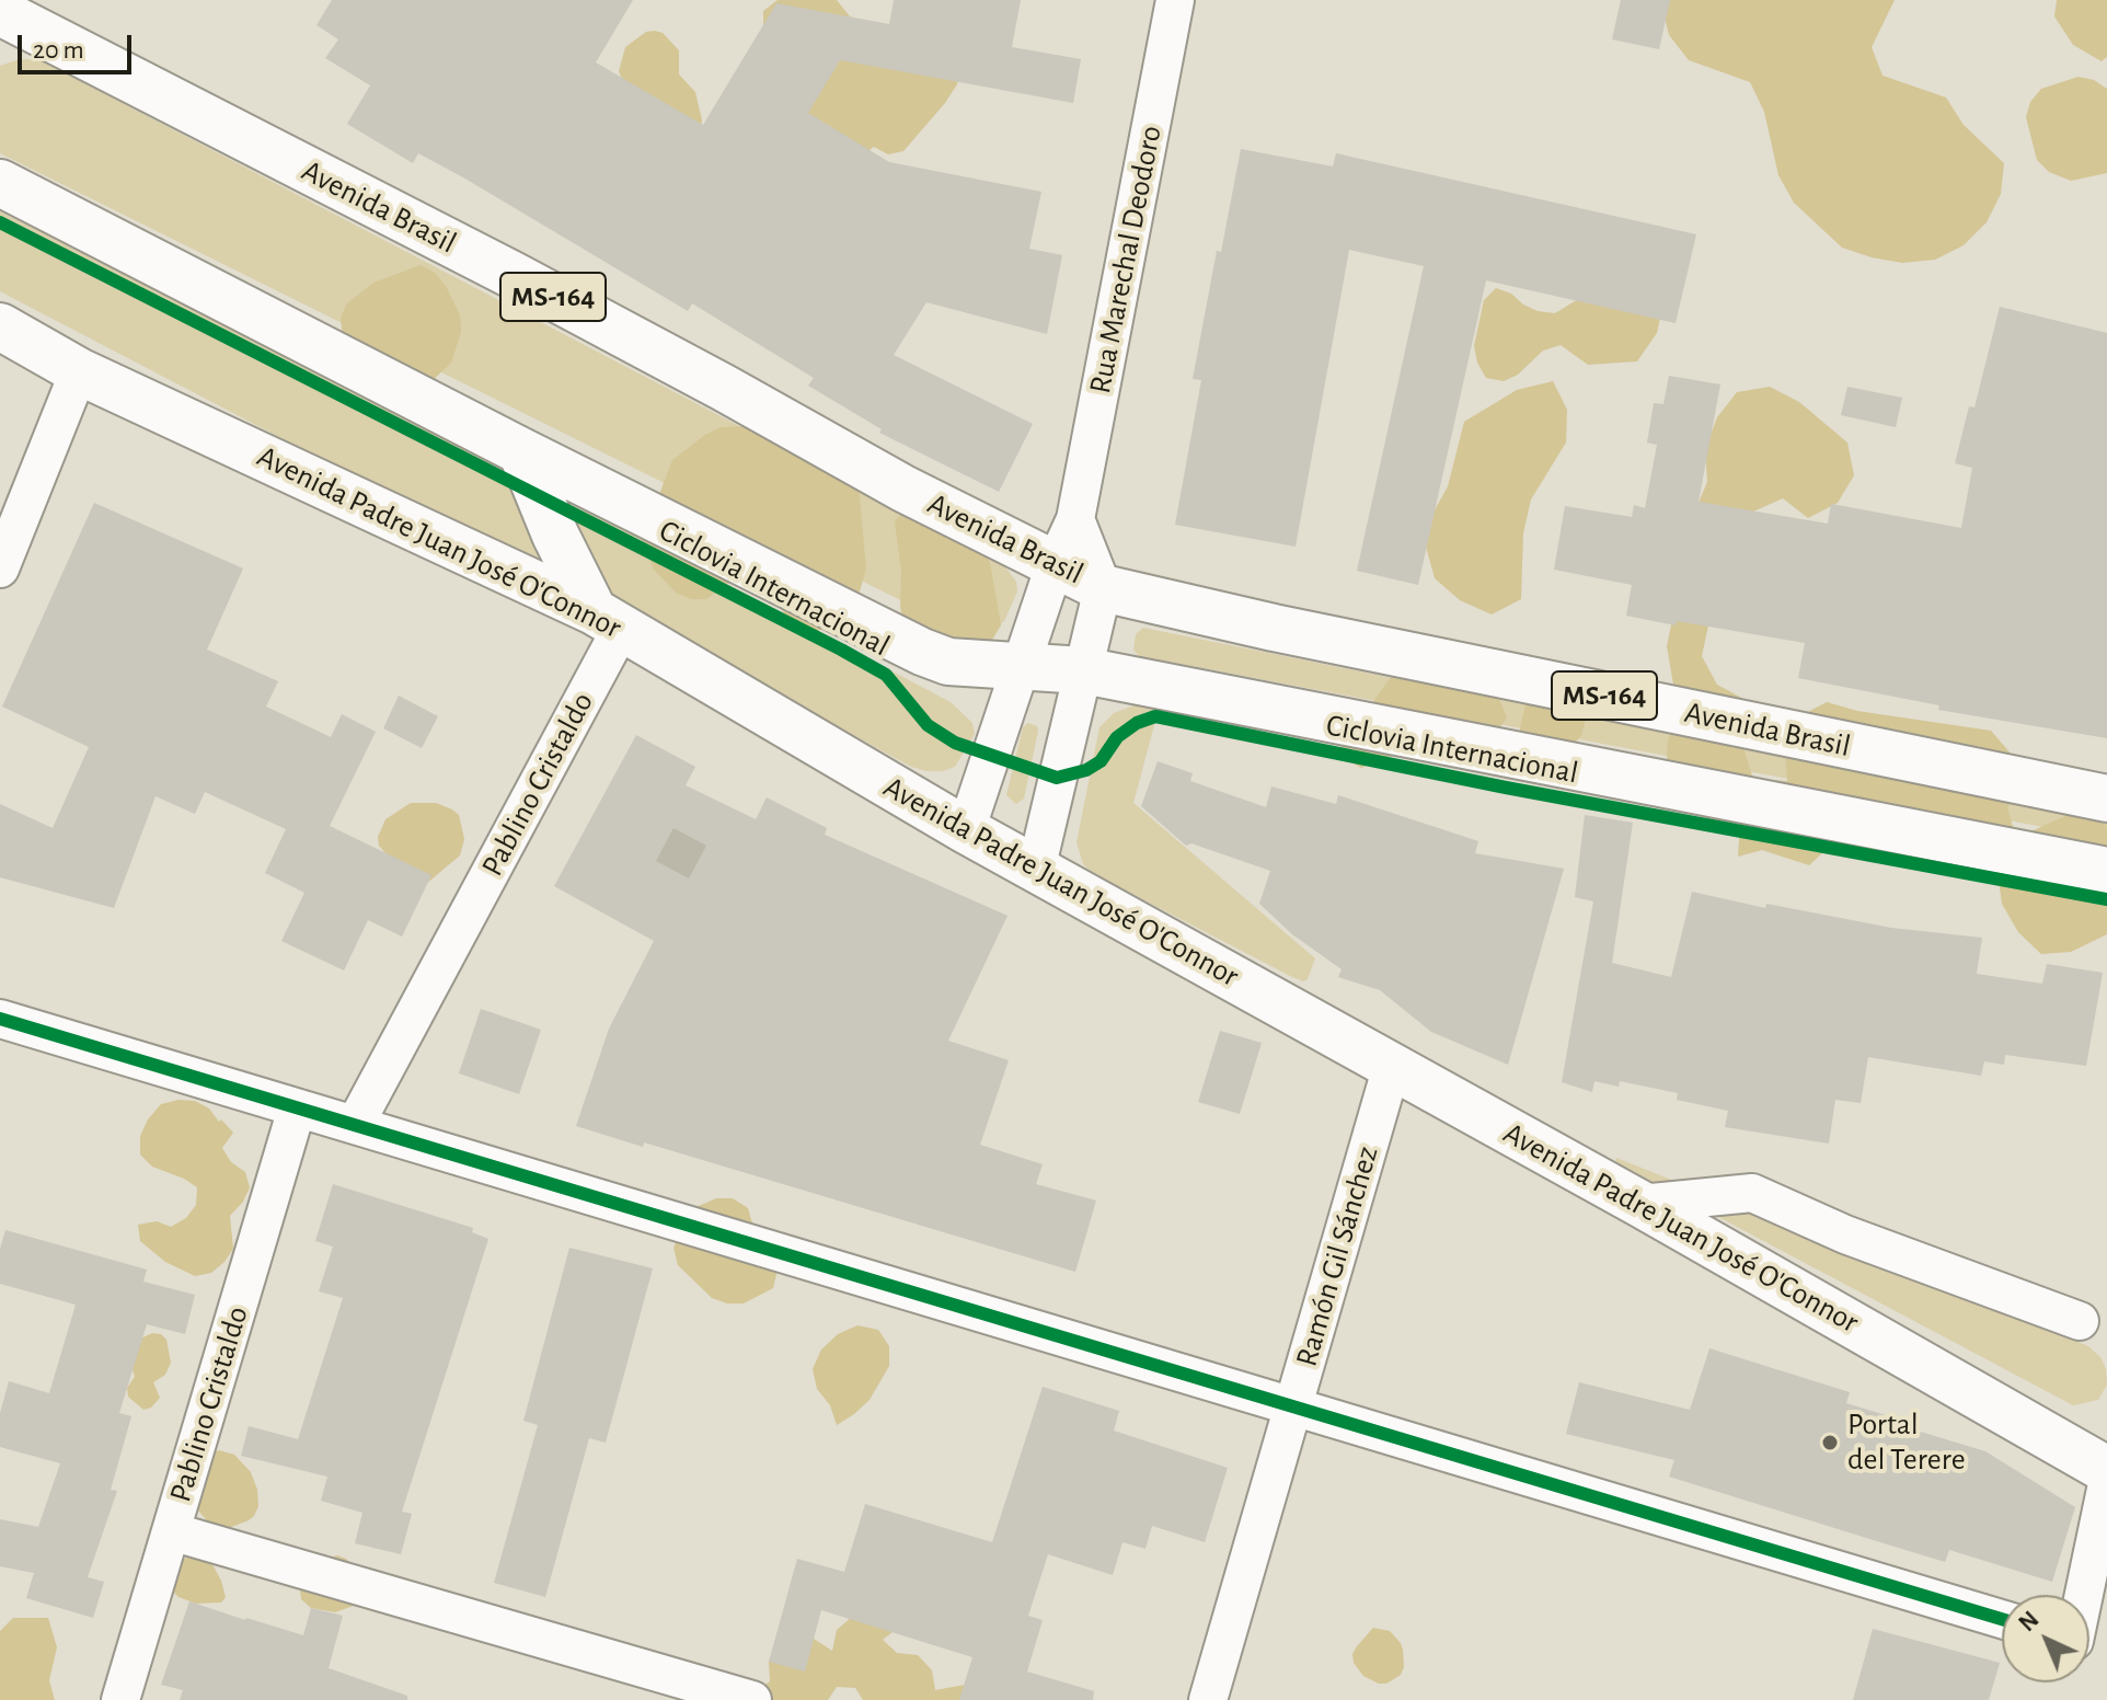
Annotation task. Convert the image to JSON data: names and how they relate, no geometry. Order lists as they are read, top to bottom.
{
  "streets": {
    "main road": ["Avenida Brasil", "MS-164", "Avenida Padre Juan José O'Connor"],
    "street": ["Rua Marechal Deodoro", "Pablino Cristaldo", "Ramón Gil Sánchez"],
    "cycle path": ["Ciclovia Internacional"]
  },
  "crossings": [
    ["Avenida Brasil", "Rua Marechal Deodoro"],
    ["Rua Marechal Deodoro", "MS-164"],
    ["Rua Marechal Deodoro", "Avenida Padre Juan José O'Connor"],
    ["Avenida Padre Juan José O'Connor", "Pablino Cristaldo"],
    ["Avenida Padre Juan José O'Connor", "Ramón Gil Sánchez"]
  ],
  "places": ["Portal del Terere"],
  "scale_bar": "20 m",
  "north": "top left"
}
